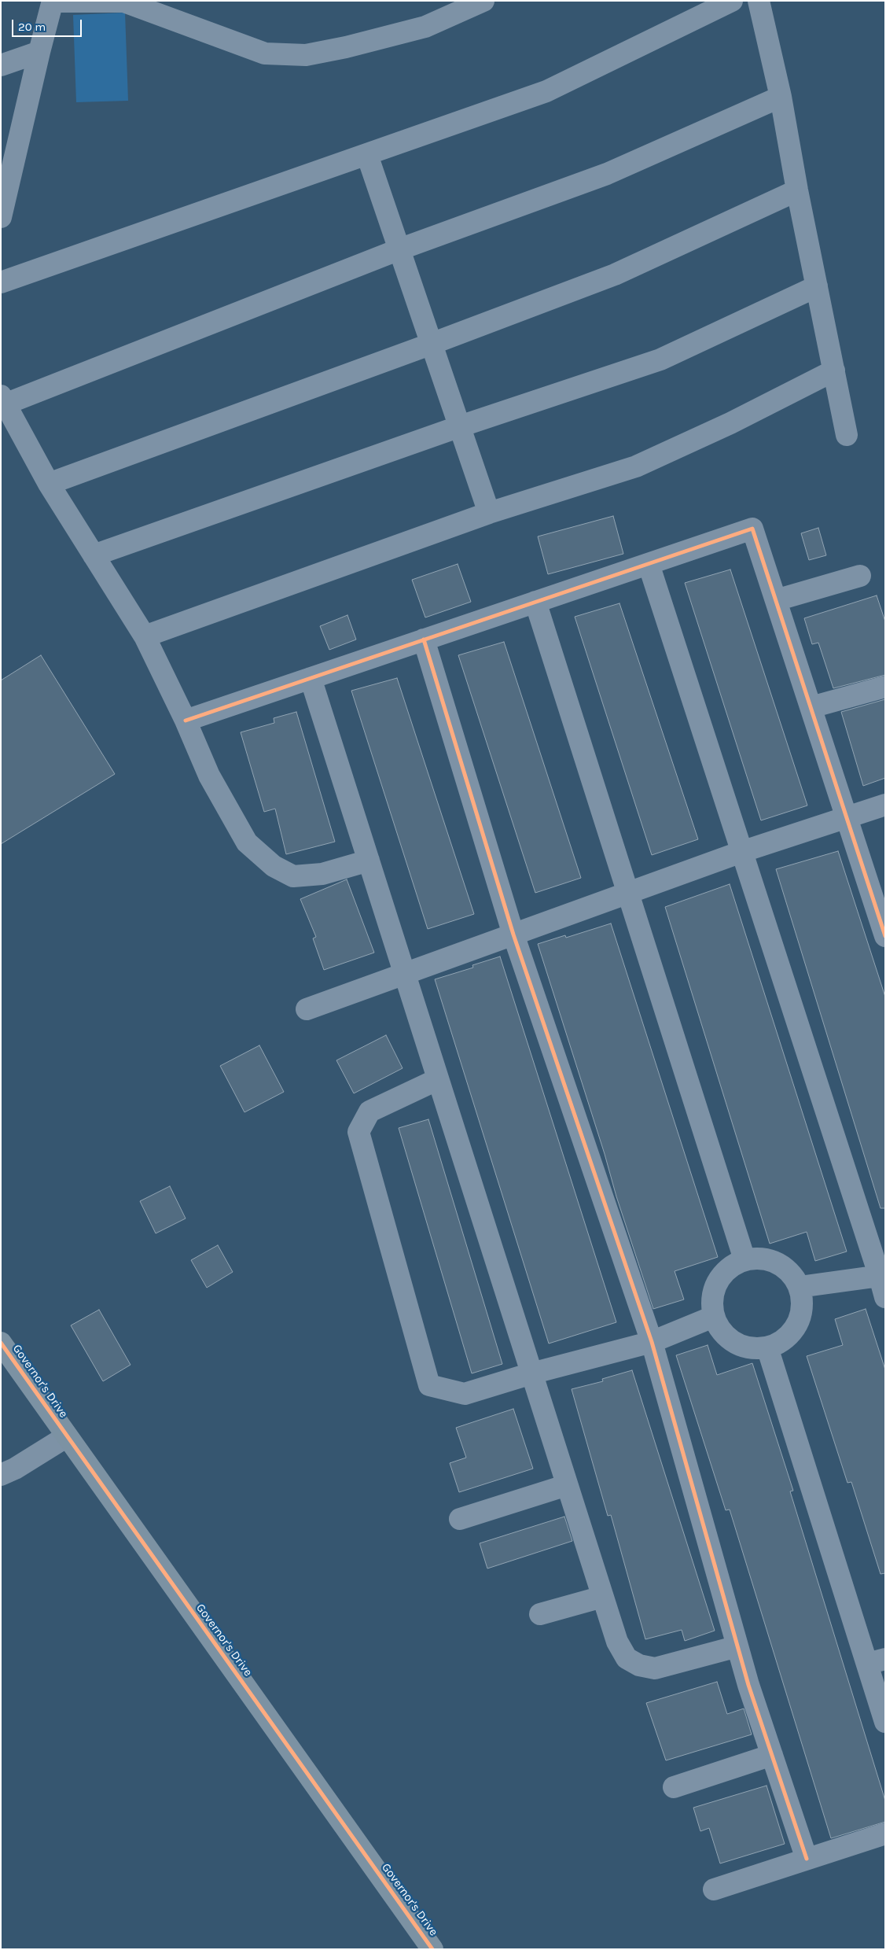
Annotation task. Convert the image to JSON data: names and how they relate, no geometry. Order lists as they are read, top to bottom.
{
  "streets": {
    "main road": ["Governor's Drive"]
  },
  "scale_bar": "20 m"
}
